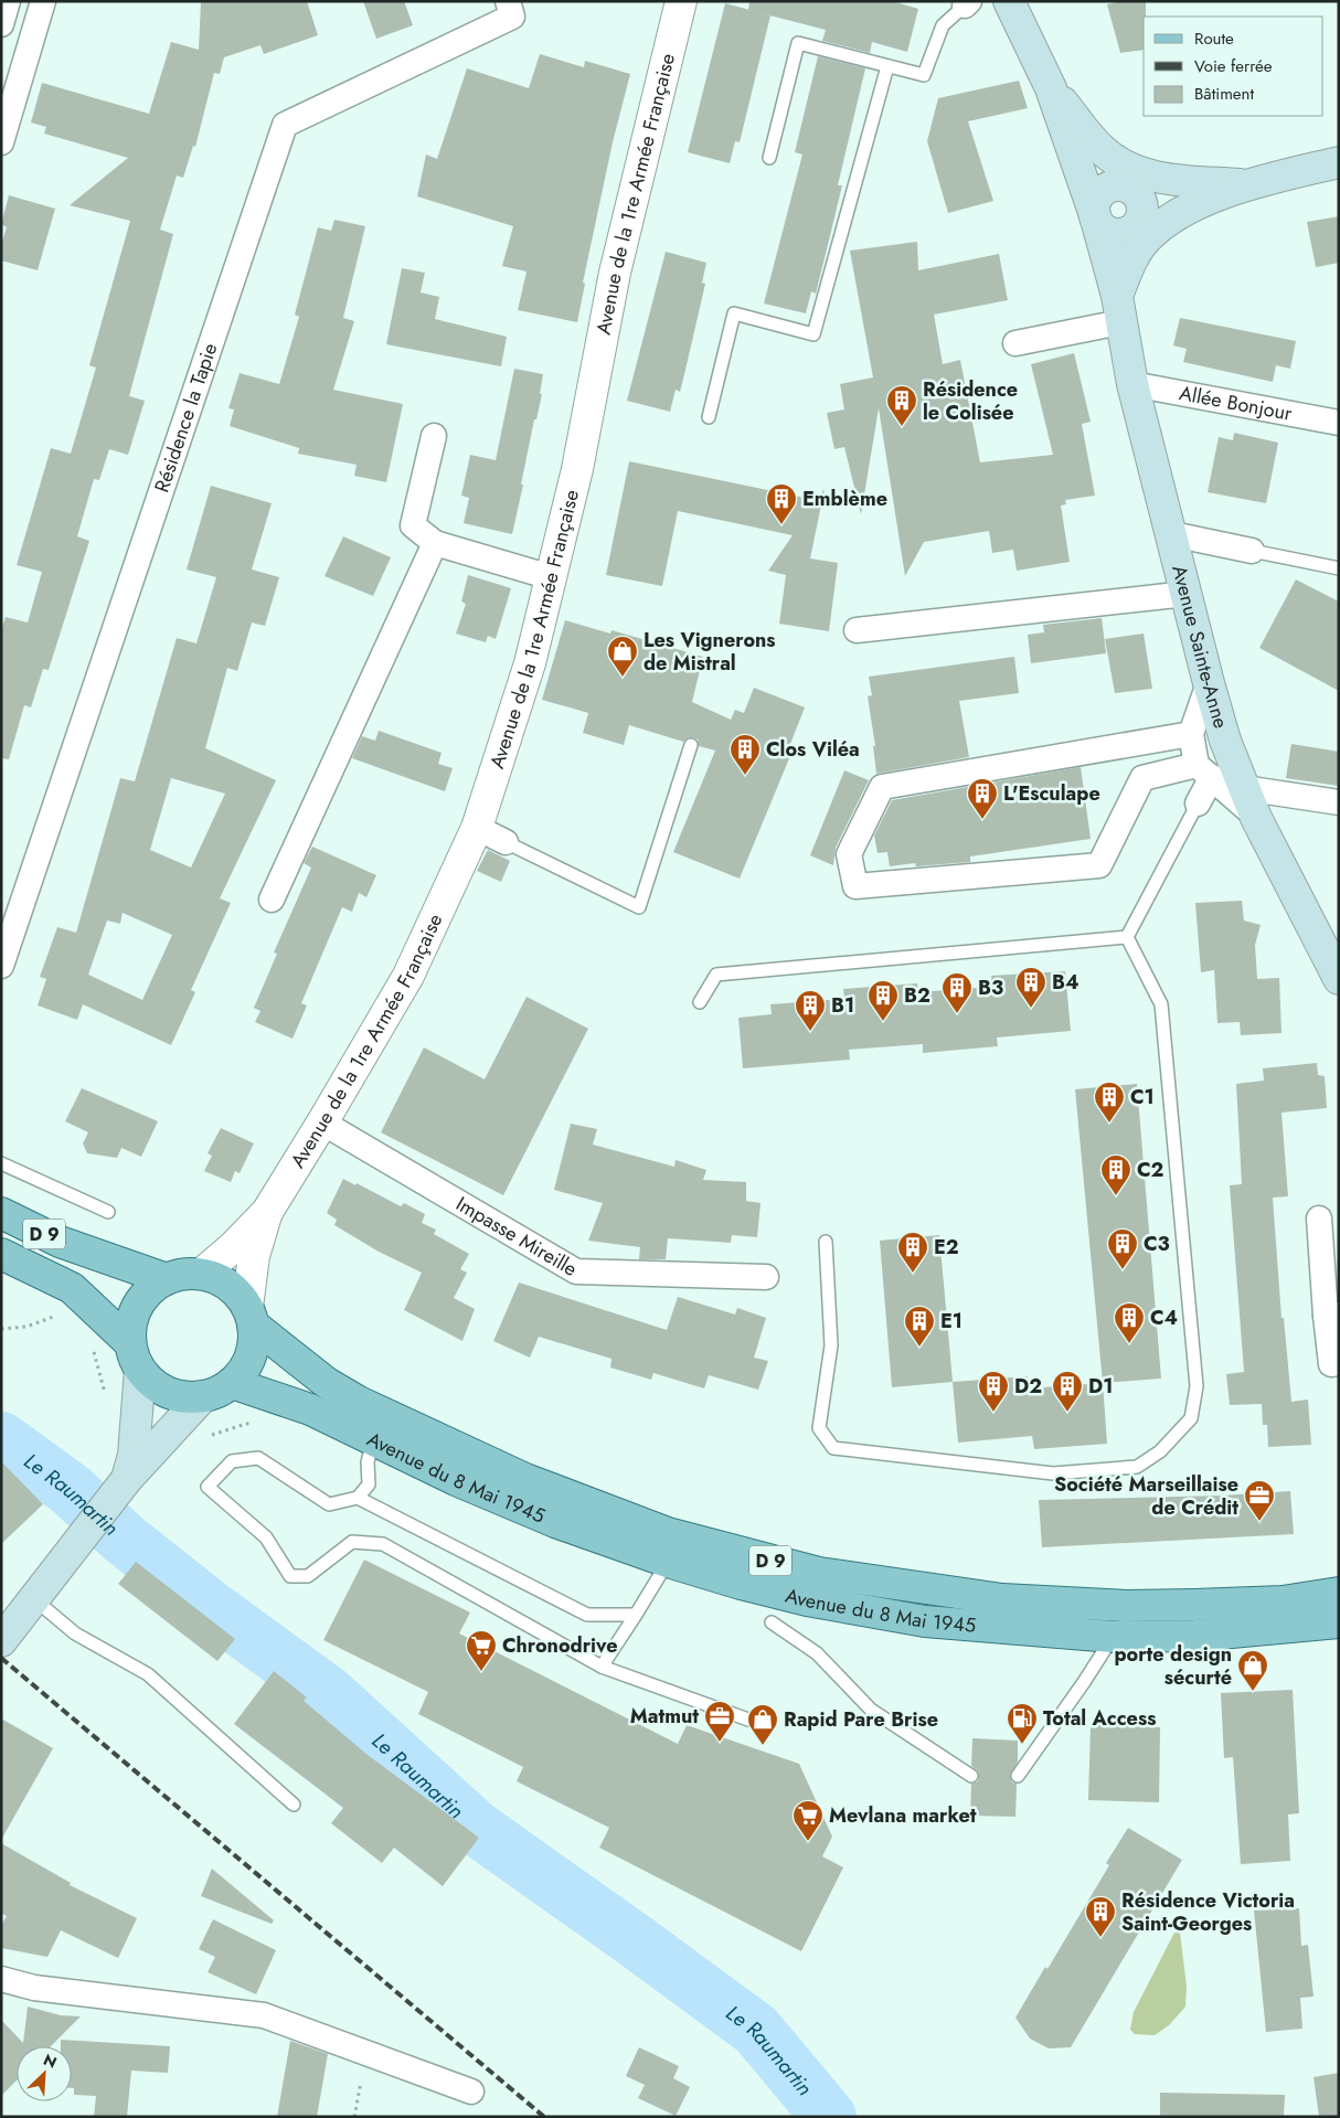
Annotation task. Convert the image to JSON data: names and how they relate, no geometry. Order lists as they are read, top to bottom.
{
  "streets": {
    "main road": ["Avenue Sainte-Anne", "D 9", "Avenue du 8 Mai 1945"],
    "street": [
      "Avenue de la 1re Armée Française",
      "Allée Bonjour",
      "Résidence la Tapie",
      "Impasse Mireille"
    ]
  },
  "crossings": [
    ["Avenue de la 1re Armée Française", "D 9"],
    ["Avenue de la 1re Armée Française", "Impasse Mireille"],
    ["Avenue de la 1re Armée Française", "Avenue du 8 Mai 1945"],
    ["Allée Bonjour", "Avenue Sainte-Anne"],
    ["D 9", "Avenue du 8 Mai 1945"]
  ],
  "water": ["Le Raumartin"],
  "places": {
    "building": [
      "Résidence le Colisée",
      "Emblème",
      "Clos Viléa",
      "L'Esculape",
      "B4",
      "B3",
      "B2",
      "B1",
      "C1",
      "C2",
      "C3",
      "E2",
      "C4",
      "E1",
      "D2",
      "D1",
      "Résidence Victoria Saint-Georges"
    ],
    "shop": ["Les Vignerons de Mistral", "porte design sécurté", "Rapid Pare Brise"],
    "office": ["Société Marseillaise de Crédit", "Matmut"],
    "supermarket": ["Chronodrive", "Mevlana market"],
    "fuel station": ["Total Access"]
  },
  "legend": ["Route", "Voie ferrée", "Bâtiment"],
  "north": "top right"
}
